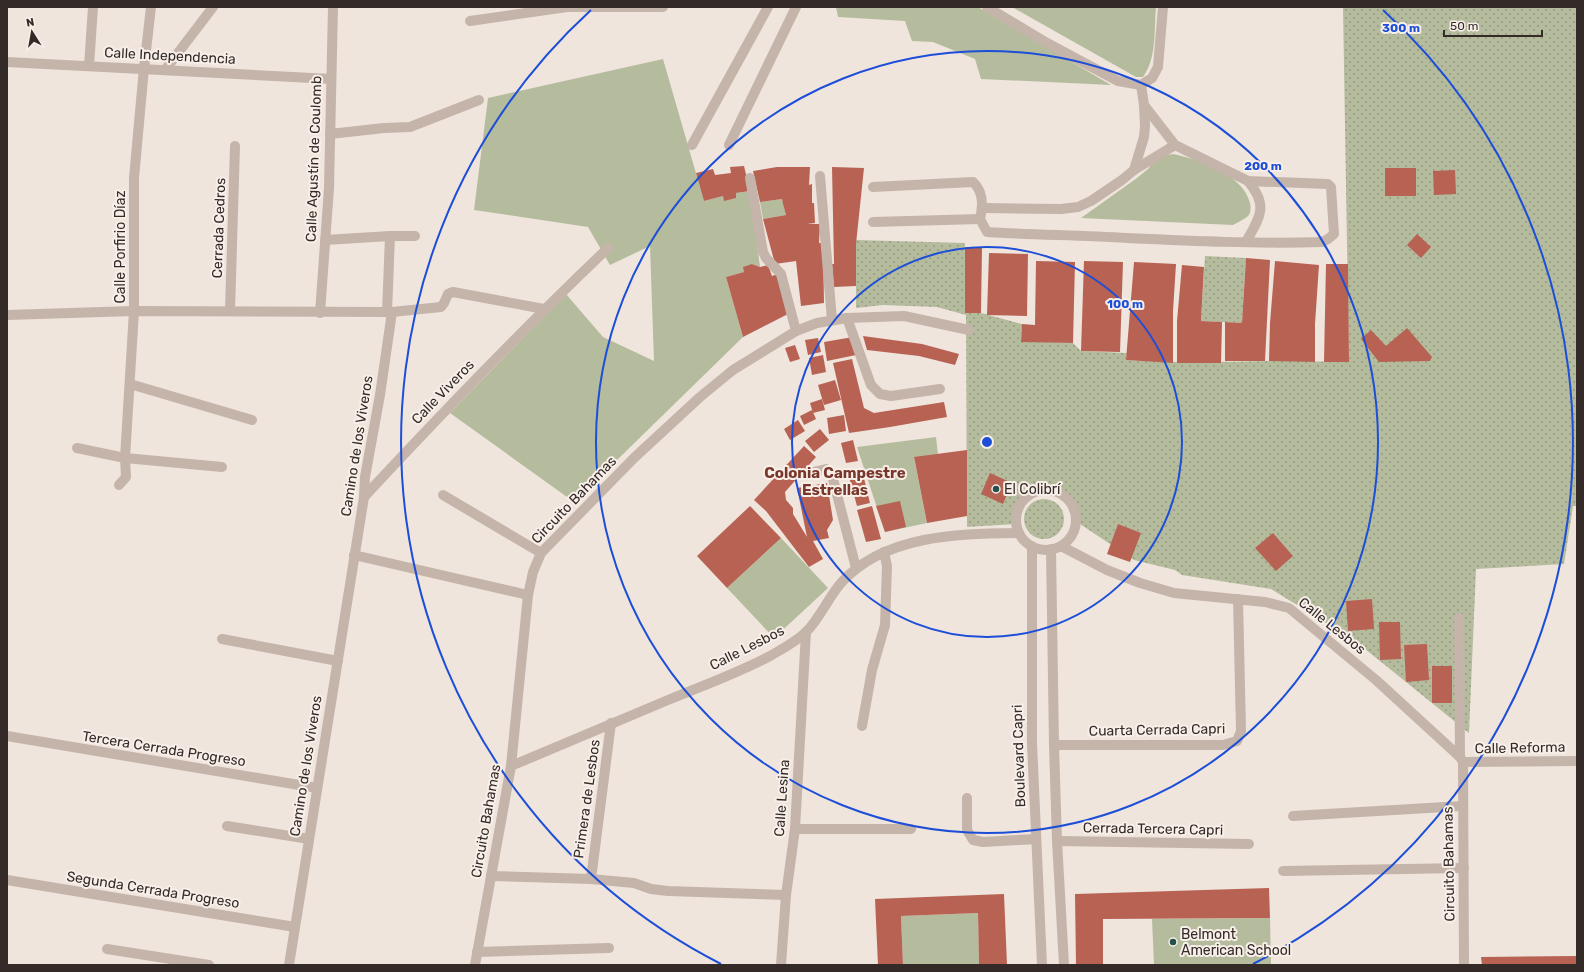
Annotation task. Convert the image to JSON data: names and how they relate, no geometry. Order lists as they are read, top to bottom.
{
  "streets": {
    "street": [
      "Calle Independencia",
      "Calle Agustín de Coulomb",
      "Cerrada Cedros",
      "Calle Porfirio Díaz",
      "Calle Viveros",
      "Camino de los Viveros",
      "Circuito Bahamas",
      "Calle Lesbos",
      "Cuarta Cerrada Capri",
      "Calle Reforma",
      "Tercera Cerrada Progreso",
      "Boulevard Capri",
      "Calle Lesina",
      "Primera de Lesbos",
      "Cerrada Tercera Capri",
      "Segunda Cerrada Progreso"
    ]
  },
  "crossings": [
    ["Calle Independencia", "Calle Agustín de Coulomb"],
    ["Calle Independencia", "Calle Porfirio Díaz"],
    ["Calle Viveros", "Camino de los Viveros"],
    ["Camino de los Viveros", "Tercera Cerrada Progreso"],
    ["Camino de los Viveros", "Segunda Cerrada Progreso"],
    ["Circuito Bahamas", "Calle Lesbos"],
    ["Circuito Bahamas", "Calle Reforma"],
    ["Calle Lesbos", "Cuarta Cerrada Capri"],
    ["Calle Lesbos", "Calle Reforma"],
    ["Calle Lesbos", "Boulevard Capri"],
    ["Calle Lesbos", "Calle Lesina"],
    ["Calle Lesbos", "Primera de Lesbos"]
  ],
  "districts": ["Colonia Campestre Estrellas"],
  "places": ["El Colibrí", "Belmont American School"],
  "scale_bar": "50 m",
  "north": "top",
  "rings": ["300 m", "200 m", "100 m"]
}
